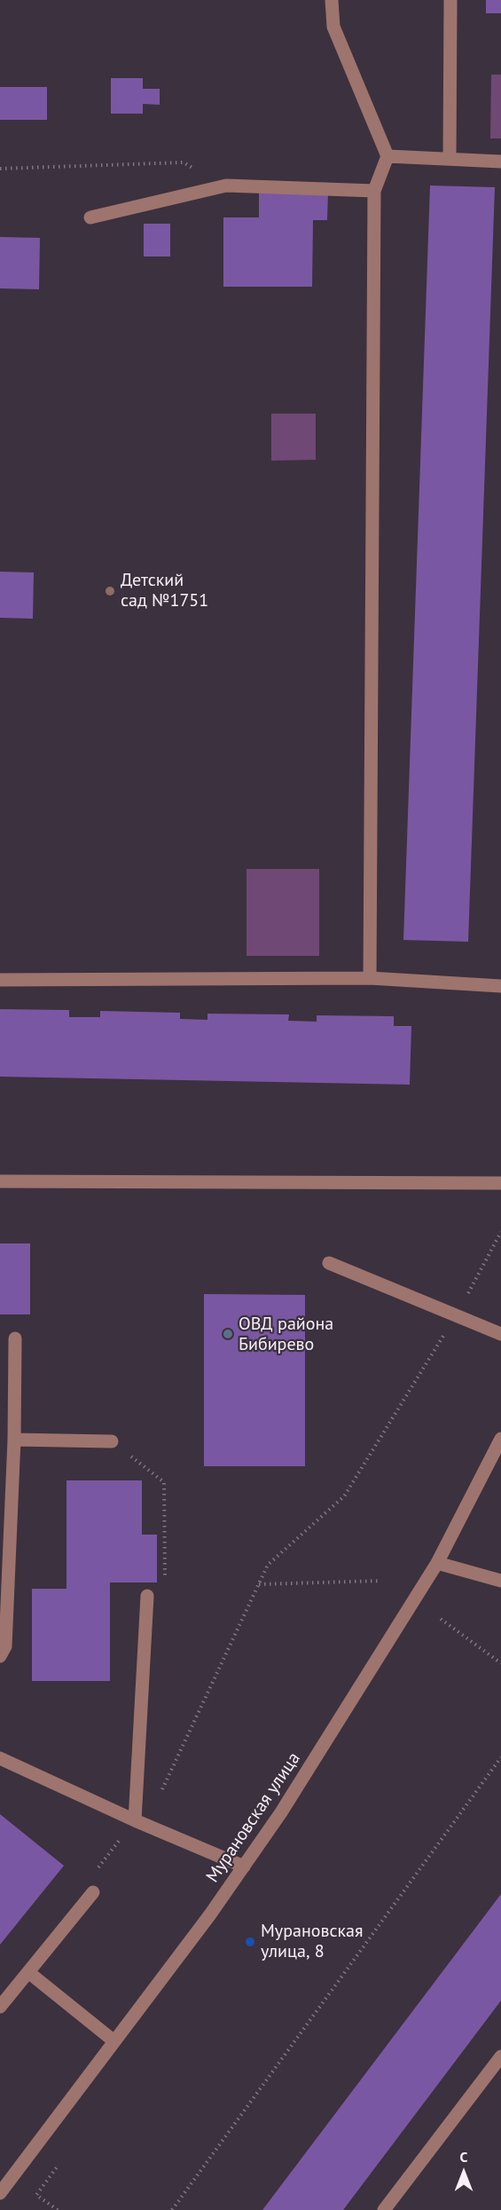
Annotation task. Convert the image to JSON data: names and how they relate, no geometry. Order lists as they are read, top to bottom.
{
  "streets": {
    "street": ["Мурановская улица"]
  },
  "places": ["Детский сад №1751", "ОВД района Бибирево", "Мурановская улица, 8"],
  "north": "top"
}
